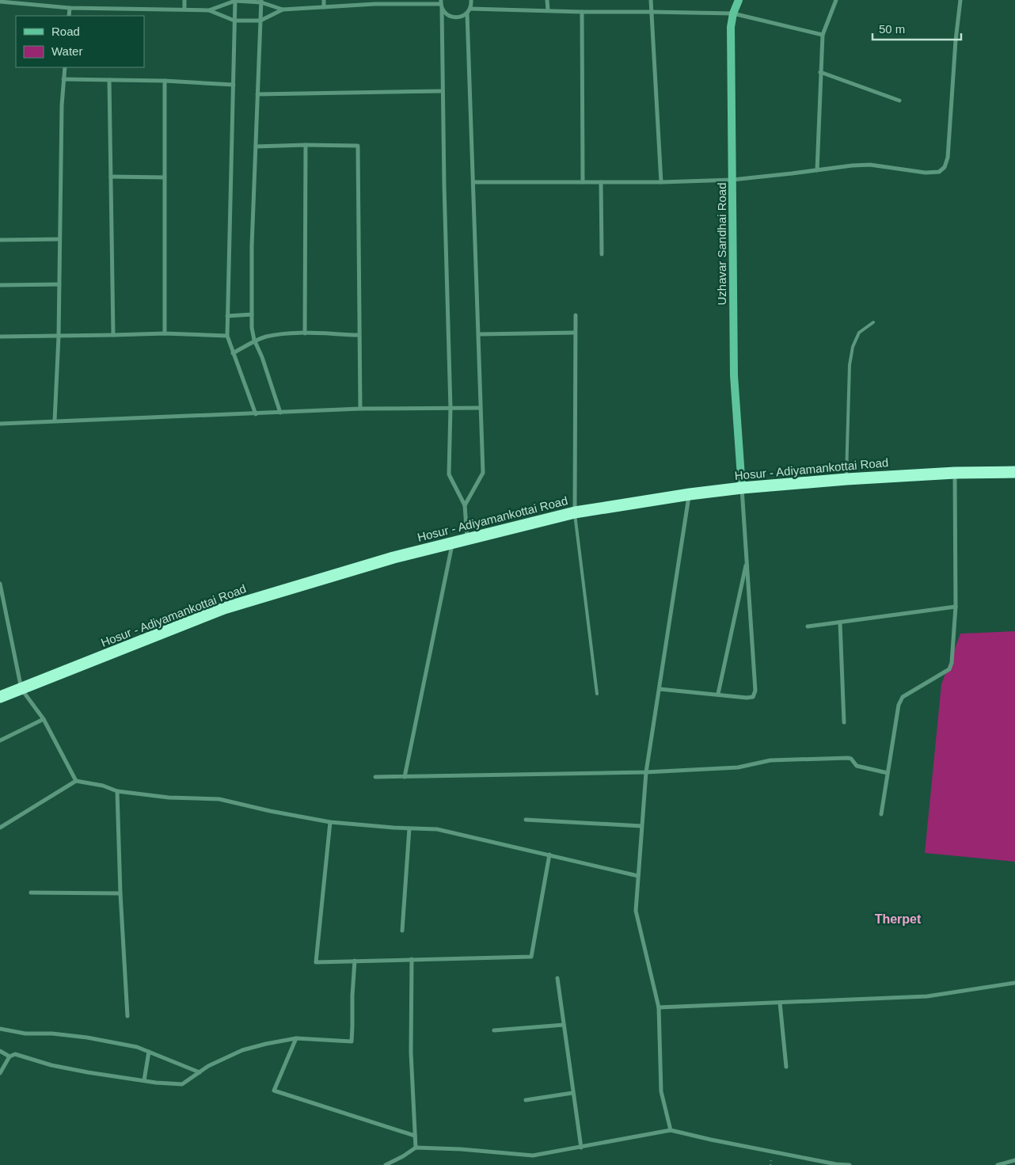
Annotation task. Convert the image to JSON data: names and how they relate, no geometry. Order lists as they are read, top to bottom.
{
  "streets": {
    "highway": ["Hosur - Adiyamankottai Road"],
    "main road": ["Uzhavar Sandhai Road"]
  },
  "crossings": [
    ["Uzhavar Sandhai Road", "Hosur - Adiyamankottai Road"]
  ],
  "districts": ["Therpet"],
  "legend": ["Road", "Water"],
  "scale_bar": "50 m"
}
